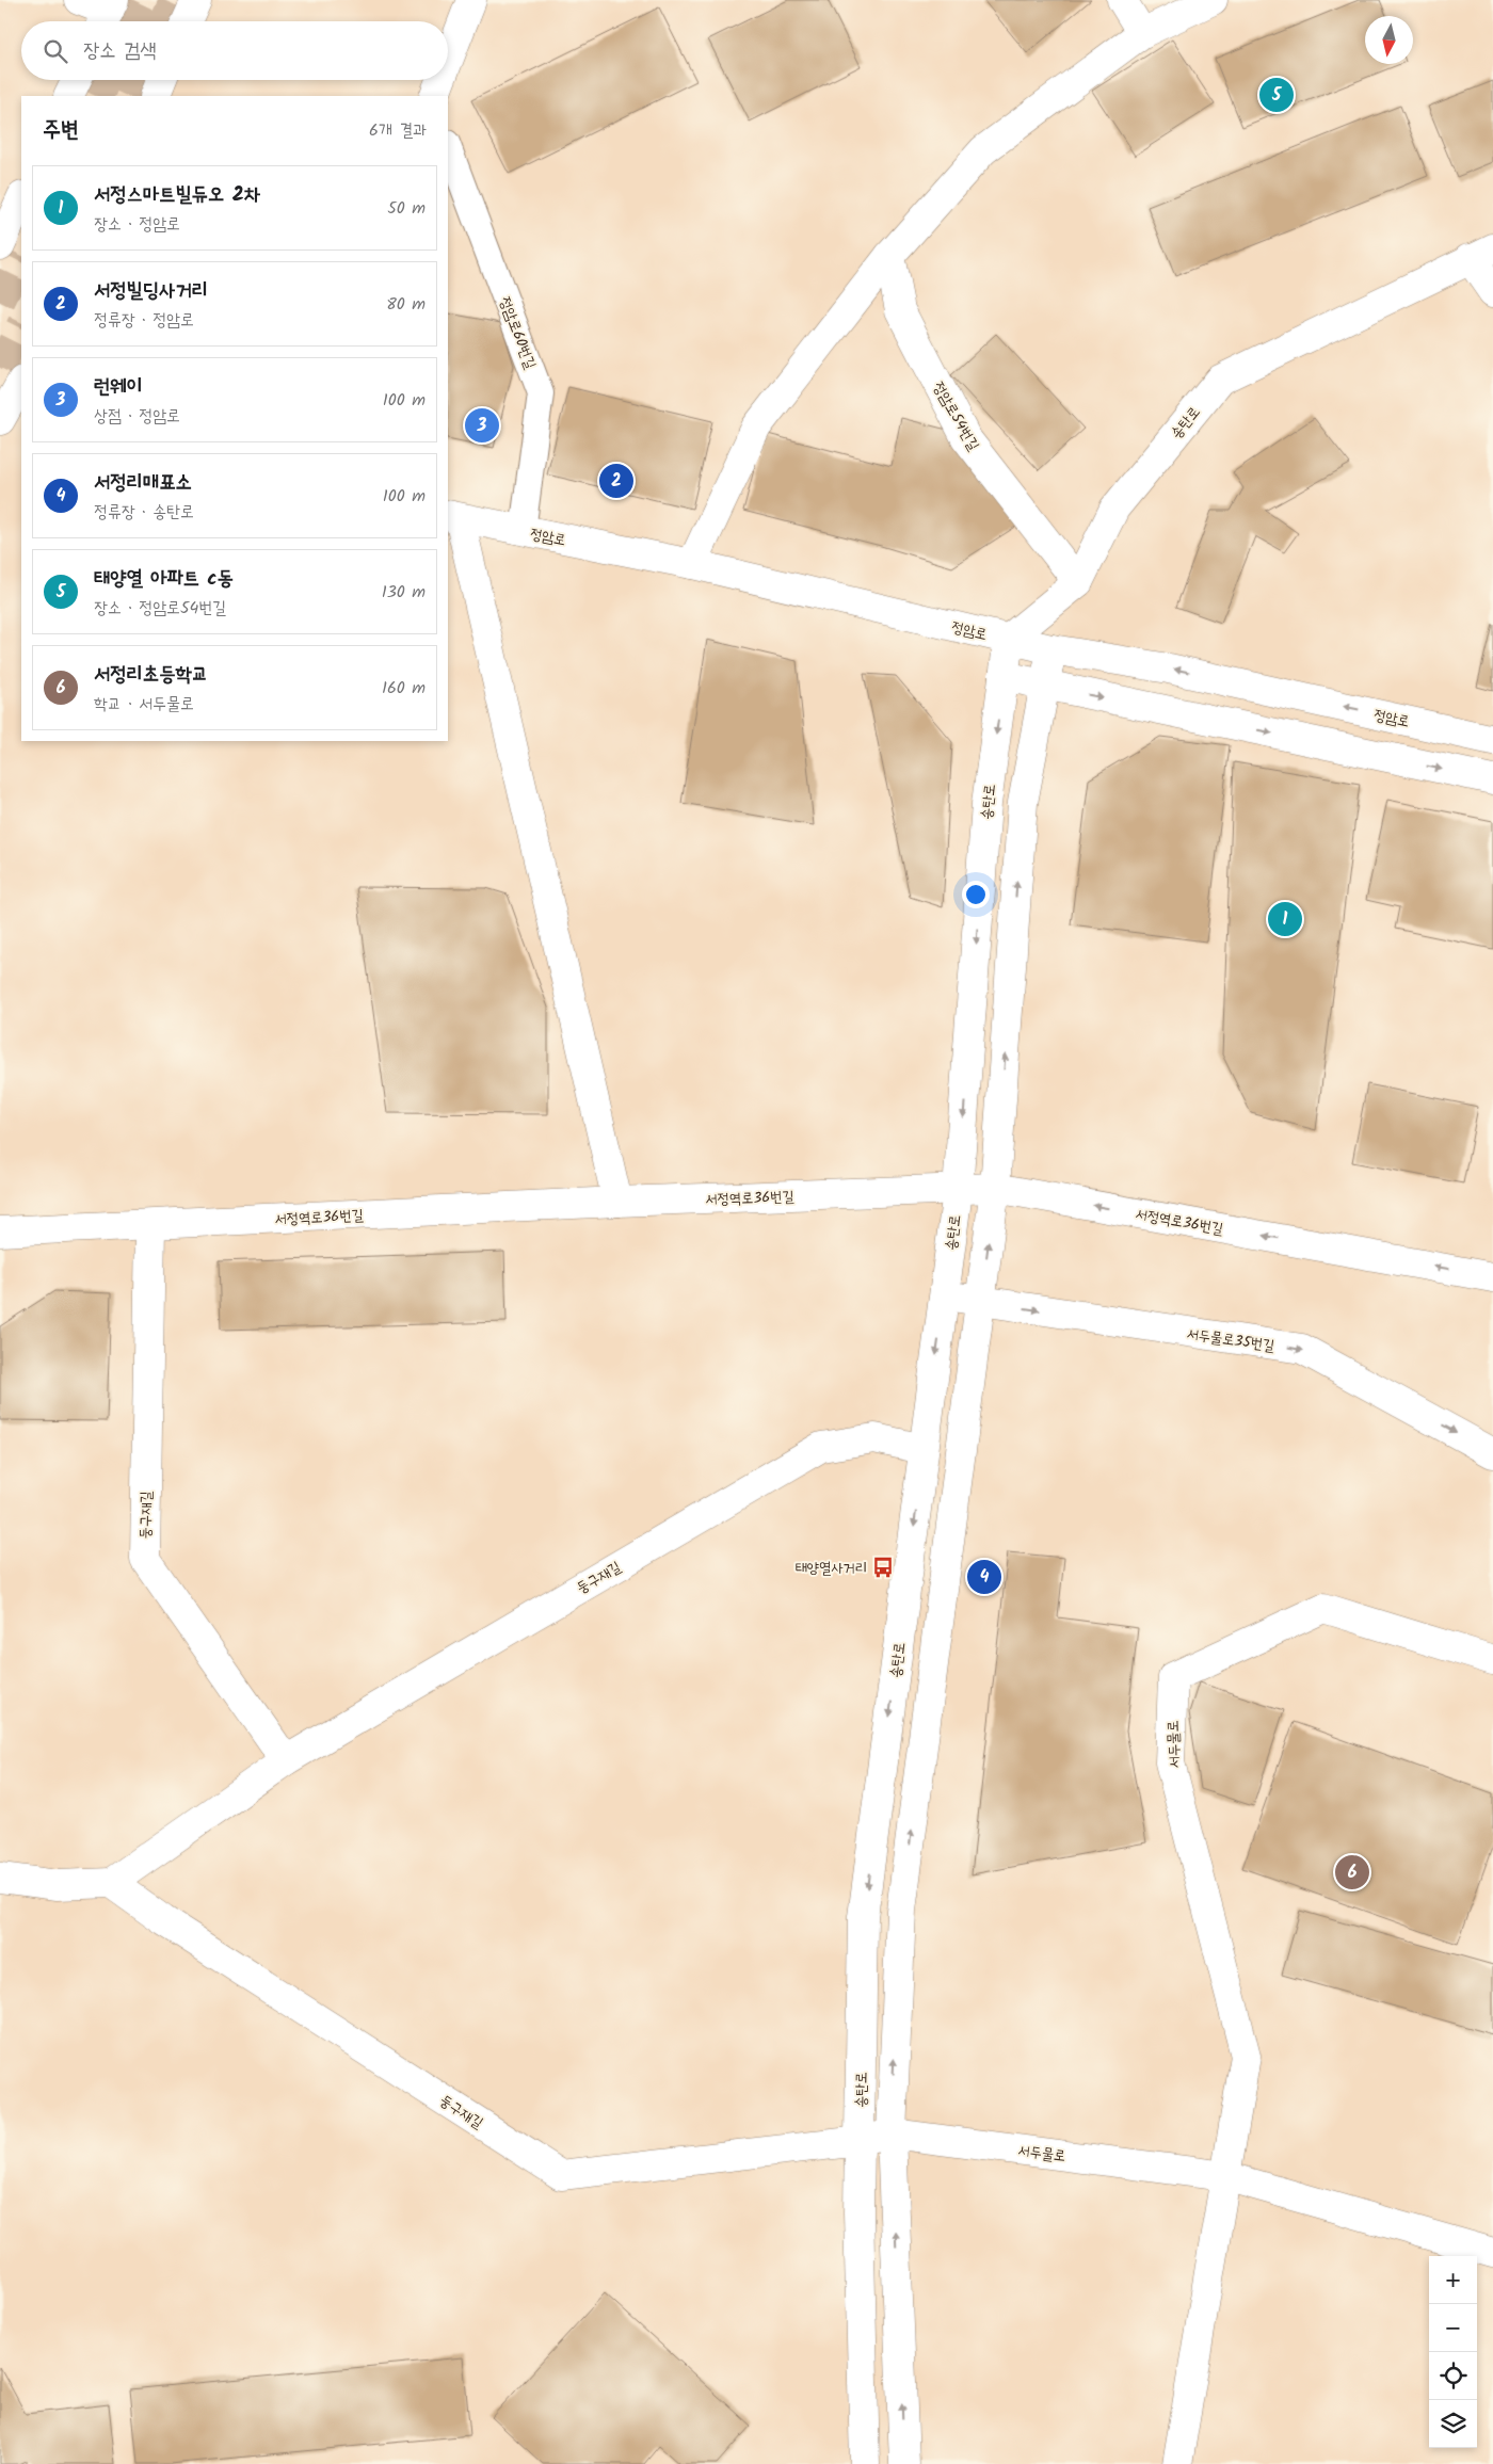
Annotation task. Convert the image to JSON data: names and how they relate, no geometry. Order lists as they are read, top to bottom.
{
  "streets": {
    "street": [
      "정암로54번길",
      "송탄로",
      "정암로",
      "서정역로36번길",
      "서두물로35번길",
      "둥구재길",
      "서두물로"
    ],
    "lane": ["정암로60번길"]
  },
  "crossings": [
    ["정암로60번길", "정암로"],
    ["정암로54번길", "송탄로"],
    ["송탄로", "정암로"],
    ["송탄로", "서정역로36번길"],
    ["송탄로", "서두물로35번길"],
    ["송탄로", "둥구재길"],
    ["송탄로", "서두물로"],
    ["서정역로36번길", "둥구재길"],
    ["둥구재길", "서두물로"]
  ],
  "one_way": ["서두물로35번길"],
  "places": {
    "bus stop": ["태양열사거리"]
  },
  "north": "bottom",
  "page": {
    "search": "장소 검색",
    "pins": [
      "5",
      "3",
      "2",
      "1",
      "4",
      "6"
    ],
    "heading": ["주변", "6개 결과"],
    "list": [
      {
        "mark": "1",
        "name": "서정스마트빌듀오 2차",
        "note": "장소 · 정암로",
        "value": "50 m"
      },
      {
        "mark": "2",
        "name": "서정빌딩사거리",
        "note": "정류장 · 정암로",
        "value": "80 m"
      },
      {
        "mark": "3",
        "name": "런웨이",
        "note": "상점 · 정암로",
        "value": "100 m"
      },
      {
        "mark": "4",
        "name": "서정리매표소",
        "note": "정류장 · 송탄로",
        "value": "100 m"
      },
      {
        "mark": "5",
        "name": "태양열 아파트 c동",
        "note": "장소 · 정암로54번길",
        "value": "130 m"
      },
      {
        "mark": "6",
        "name": "서정리초등학교",
        "note": "학교 · 서두물로",
        "value": "160 m"
      }
    ],
    "map_buttons": ["+", "−"]
  }
}
